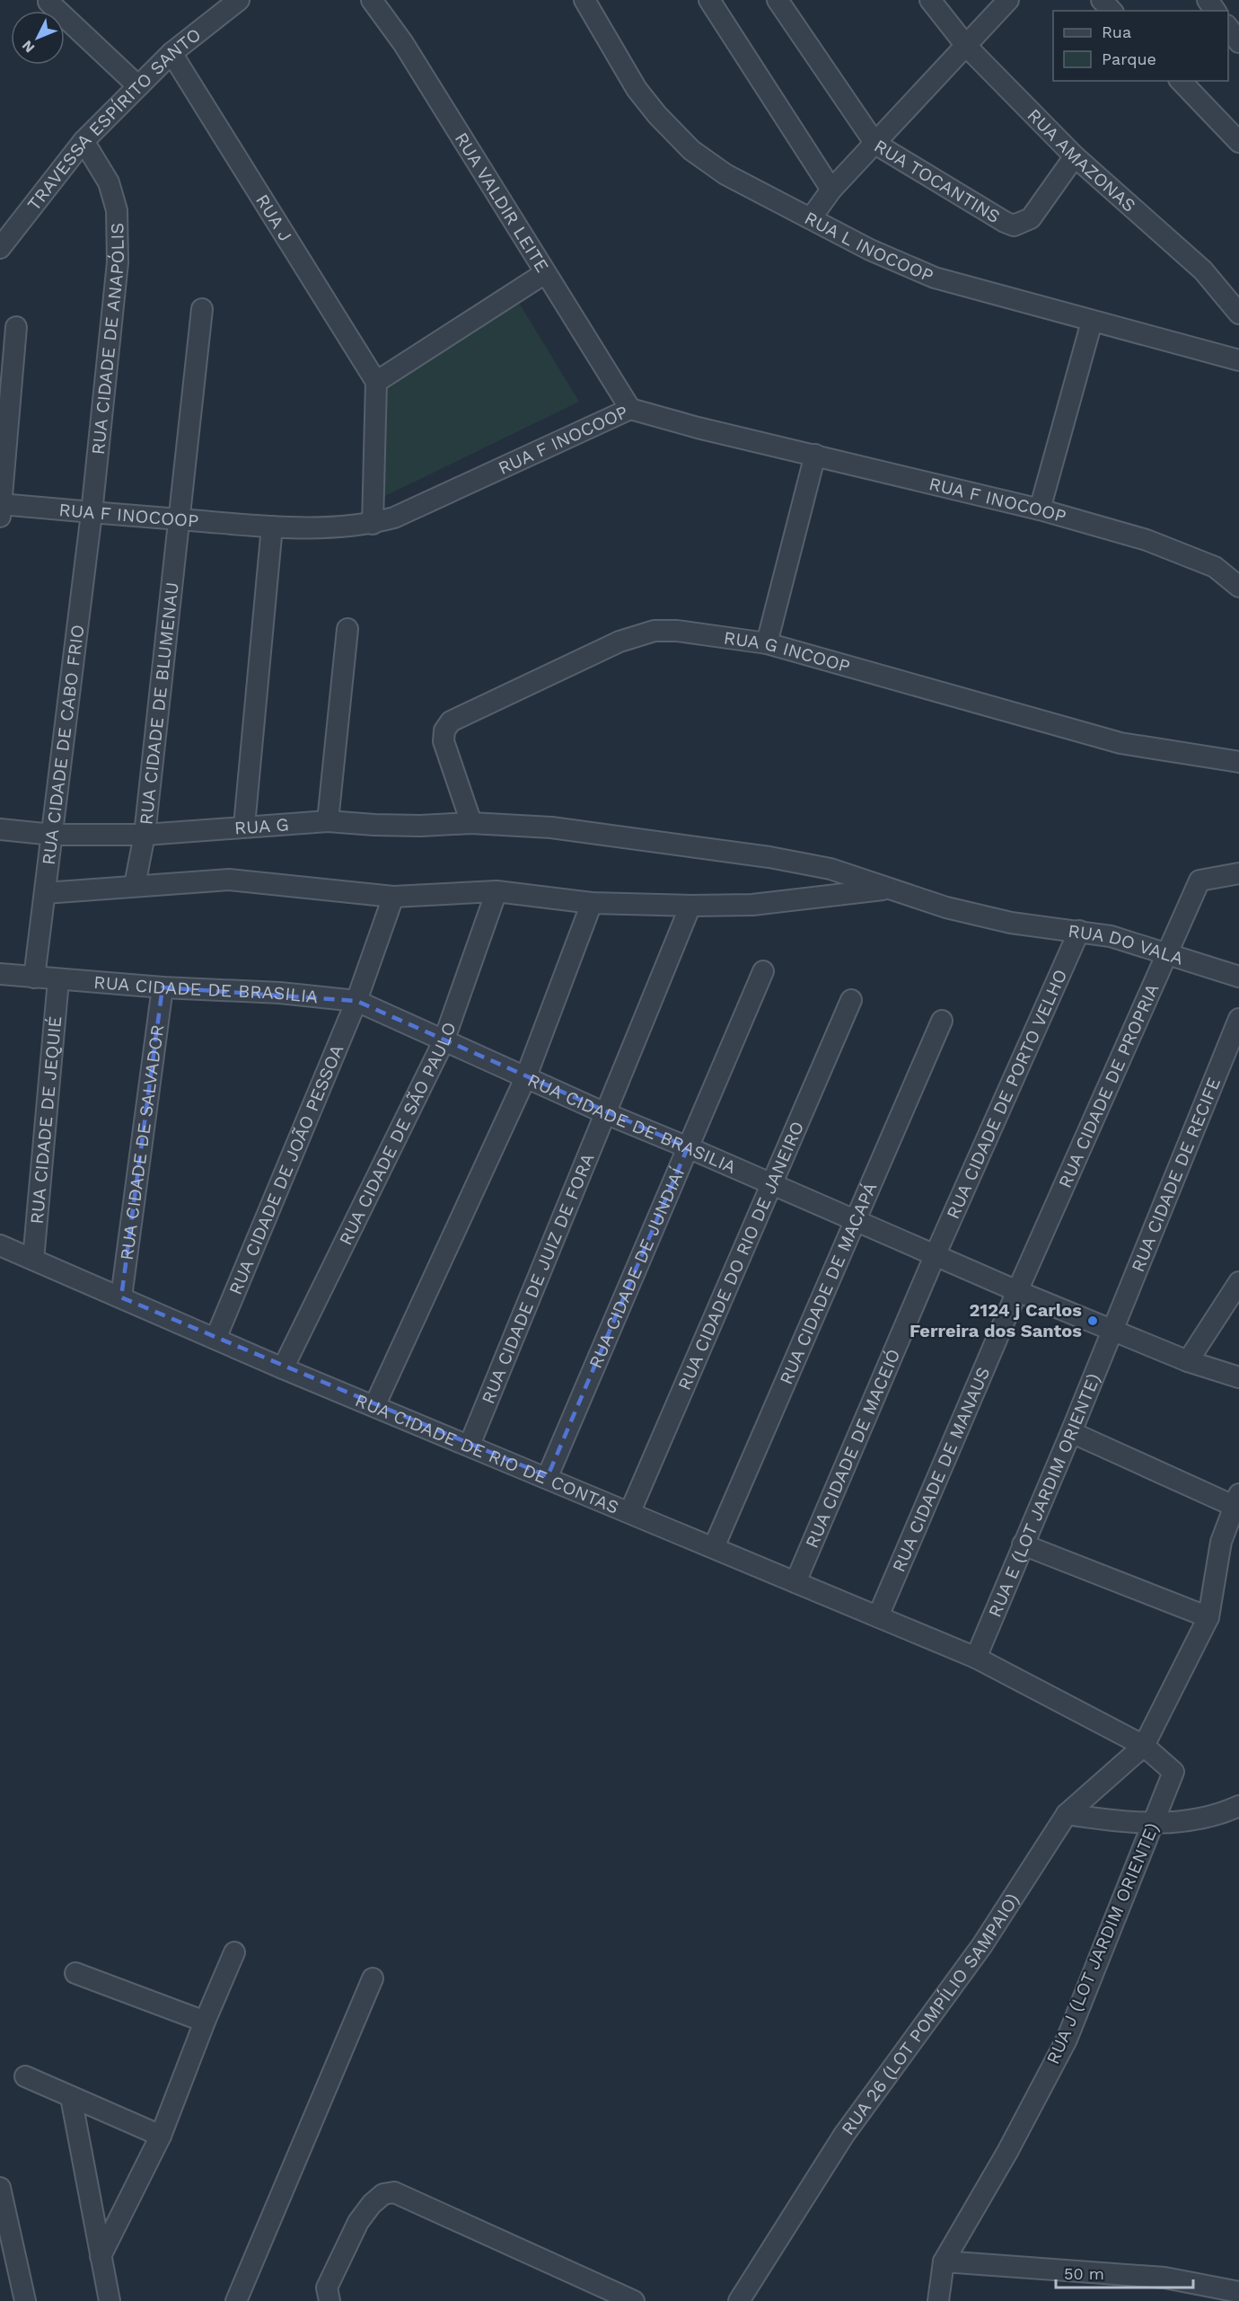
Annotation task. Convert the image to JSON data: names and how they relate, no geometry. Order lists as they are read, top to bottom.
{
  "streets": {
    "street": [
      "TRAVESSA ESPÍRITO SANTO",
      "RUA AMAZONAS",
      "RUA TOCANTINS",
      "RUA VALDIR LEITE",
      "RUA J",
      "RUA L INOCOOP",
      "RUA CIDADE DE ANAPÓLIS",
      "RUA F INOCOOP",
      "RUA G INCOOP",
      "RUA CIDADE DE BLUMENAU",
      "RUA CIDADE DE CABO FRIO",
      "RUA G",
      "RUA DO VALA",
      "RUA CIDADE DE BRASILIA",
      "RUA CIDADE DE PROPRIA",
      "RUA CIDADE DE PORTO VELHO",
      "RUA CIDADE DE JEQUIÉ",
      "RUA CIDADE DE SÃO PAULO",
      "RUA CIDADE DE SALVADOR",
      "RUA CIDADE DE JOÃO PESSOA",
      "RUA CIDADE DE RECIFE",
      "RUA CIDADE DO RIO DE JANEIRO",
      "RUA CIDADE DE JUNDIAÍ",
      "RUA CIDADE DE JUIZ DE FORA",
      "RUA CIDADE DE MACAPÁ",
      "RUA CIDADE DE MACEIÓ",
      "RUA CIDADE DE RIO DE CONTAS",
      "RUA CIDADE DE MANAUS",
      "RUA E (LOT JARDIM ORIENTE)",
      "RUA J (LOT JARDIM ORIENTE)",
      "RUA 26 (LOT POMPÍLIO SAMPAIO)"
    ]
  },
  "crossings": [
    ["TRAVESSA ESPÍRITO SANTO", "RUA J"],
    ["TRAVESSA ESPÍRITO SANTO", "RUA CIDADE DE ANAPÓLIS"],
    ["RUA AMAZONAS", "RUA TOCANTINS"],
    ["RUA VALDIR LEITE", "RUA F INOCOOP"],
    ["RUA CIDADE DE ANAPÓLIS", "RUA F INOCOOP"],
    ["RUA CIDADE DE ANAPÓLIS", "RUA CIDADE DE CABO FRIO"],
    ["RUA F INOCOOP", "RUA CIDADE DE BLUMENAU"],
    ["RUA F INOCOOP", "RUA CIDADE DE CABO FRIO"],
    ["RUA G INCOOP", "RUA G"],
    ["RUA CIDADE DE BLUMENAU", "RUA G"],
    ["RUA CIDADE DE CABO FRIO", "RUA G"],
    ["RUA CIDADE DE CABO FRIO", "RUA CIDADE DE BRASILIA"],
    ["RUA G", "RUA DO VALA"],
    ["RUA DO VALA", "RUA CIDADE DE PROPRIA"],
    ["RUA DO VALA", "RUA CIDADE DE PORTO VELHO"],
    ["RUA CIDADE DE BRASILIA", "RUA CIDADE DE PROPRIA"],
    ["RUA CIDADE DE BRASILIA", "RUA CIDADE DE PORTO VELHO"],
    ["RUA CIDADE DE BRASILIA", "RUA CIDADE DE JEQUIÉ"],
    ["RUA CIDADE DE BRASILIA", "RUA CIDADE DE SÃO PAULO"],
    ["RUA CIDADE DE BRASILIA", "RUA CIDADE DE SALVADOR"],
    ["RUA CIDADE DE BRASILIA", "RUA CIDADE DE JOÃO PESSOA"],
    ["RUA CIDADE DE BRASILIA", "RUA CIDADE DE RECIFE"],
    ["RUA CIDADE DE BRASILIA", "RUA CIDADE DO RIO DE JANEIRO"],
    ["RUA CIDADE DE BRASILIA", "RUA CIDADE DE JUNDIAÍ"],
    ["RUA CIDADE DE BRASILIA", "RUA CIDADE DE JUIZ DE FORA"],
    ["RUA CIDADE DE BRASILIA", "RUA CIDADE DE MACAPÁ"],
    ["RUA CIDADE DE BRASILIA", "RUA CIDADE DE MACEIÓ"],
    ["RUA CIDADE DE BRASILIA", "RUA CIDADE DE MANAUS"],
    ["RUA CIDADE DE BRASILIA", "RUA E (LOT JARDIM ORIENTE)"],
    ["RUA CIDADE DE PROPRIA", "RUA CIDADE DE MANAUS"],
    ["RUA CIDADE DE PORTO VELHO", "RUA CIDADE DE MACEIÓ"],
    ["RUA CIDADE DE JEQUIÉ", "RUA CIDADE DE RIO DE CONTAS"],
    ["RUA CIDADE DE SÃO PAULO", "RUA CIDADE DE RIO DE CONTAS"],
    ["RUA CIDADE DE SALVADOR", "RUA CIDADE DE RIO DE CONTAS"],
    ["RUA CIDADE DE JOÃO PESSOA", "RUA CIDADE DE RIO DE CONTAS"],
    ["RUA CIDADE DE RECIFE", "RUA E (LOT JARDIM ORIENTE)"],
    ["RUA CIDADE DO RIO DE JANEIRO", "RUA CIDADE DE RIO DE CONTAS"],
    ["RUA CIDADE DE JUNDIAÍ", "RUA CIDADE DE RIO DE CONTAS"],
    ["RUA CIDADE DE JUIZ DE FORA", "RUA CIDADE DE RIO DE CONTAS"],
    ["RUA CIDADE DE MACAPÁ", "RUA CIDADE DE RIO DE CONTAS"],
    ["RUA CIDADE DE MACEIÓ", "RUA CIDADE DE RIO DE CONTAS"],
    ["RUA CIDADE DE RIO DE CONTAS", "RUA CIDADE DE MANAUS"],
    ["RUA CIDADE DE RIO DE CONTAS", "RUA E (LOT JARDIM ORIENTE)"],
    ["RUA CIDADE DE RIO DE CONTAS", "RUA J (LOT JARDIM ORIENTE)"],
    ["RUA CIDADE DE RIO DE CONTAS", "RUA 26 (LOT POMPÍLIO SAMPAIO)"],
    ["RUA J (LOT JARDIM ORIENTE)", "RUA 26 (LOT POMPÍLIO SAMPAIO)"]
  ],
  "places": ["2124 j Carlos Ferreira dos Santos"],
  "legend": ["Rua", "Parque"],
  "scale_bar": "50 m",
  "north": "bottom left"
}
